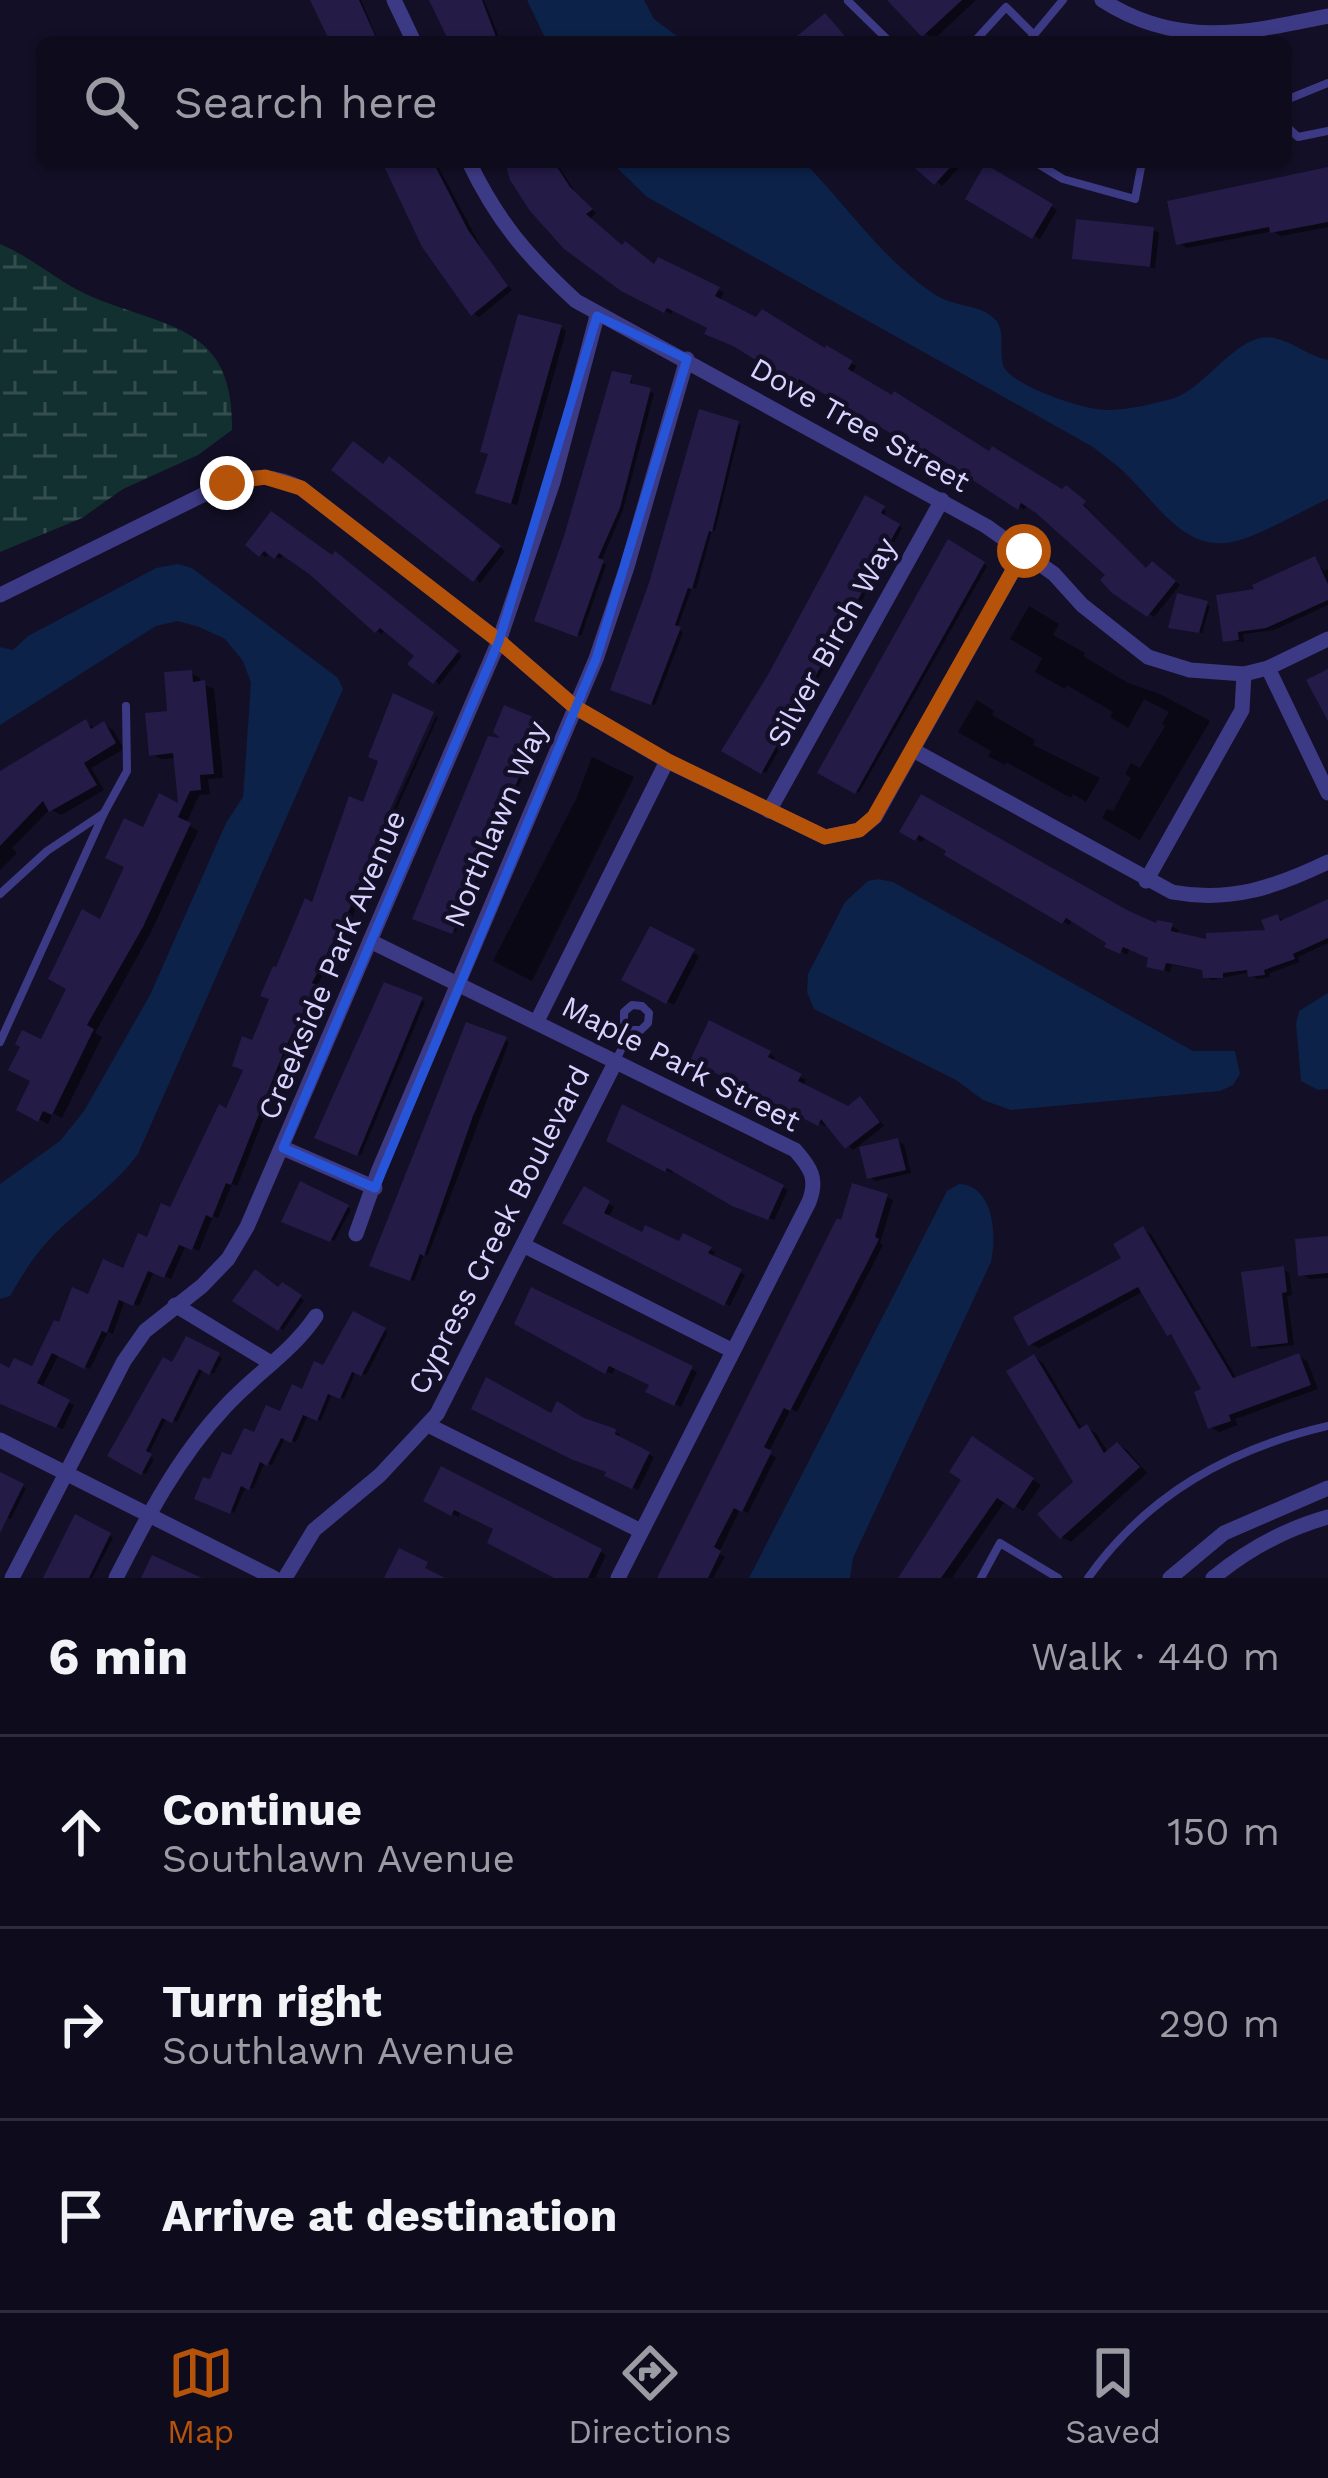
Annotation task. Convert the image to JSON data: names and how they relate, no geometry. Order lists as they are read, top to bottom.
{
  "streets": {
    "street": [
      "Dove Tree Street",
      "Silver Birch Way",
      "Northlawn Way",
      "Creekside Park Avenue",
      "Maple Park Street",
      "Cypress Creek Boulevard"
    ]
  },
  "crossings": [
    ["Dove Tree Street", "Silver Birch Way"],
    ["Dove Tree Street", "Northlawn Way"],
    ["Dove Tree Street", "Creekside Park Avenue"],
    ["Northlawn Way", "Maple Park Street"],
    ["Creekside Park Avenue", "Maple Park Street"],
    ["Maple Park Street", "Cypress Creek Boulevard"]
  ],
  "page": {
    "search": "Search here",
    "heading": ["6 min", "Walk · 440 m"],
    "list": [
      ["Continue", "Southlawn Avenue", "150 m"],
      ["Turn right", "Southlawn Avenue", "290 m"],
      "Arrive at destination"
    ],
    "nav": ["Map", "Directions", "Saved"]
  }
}
